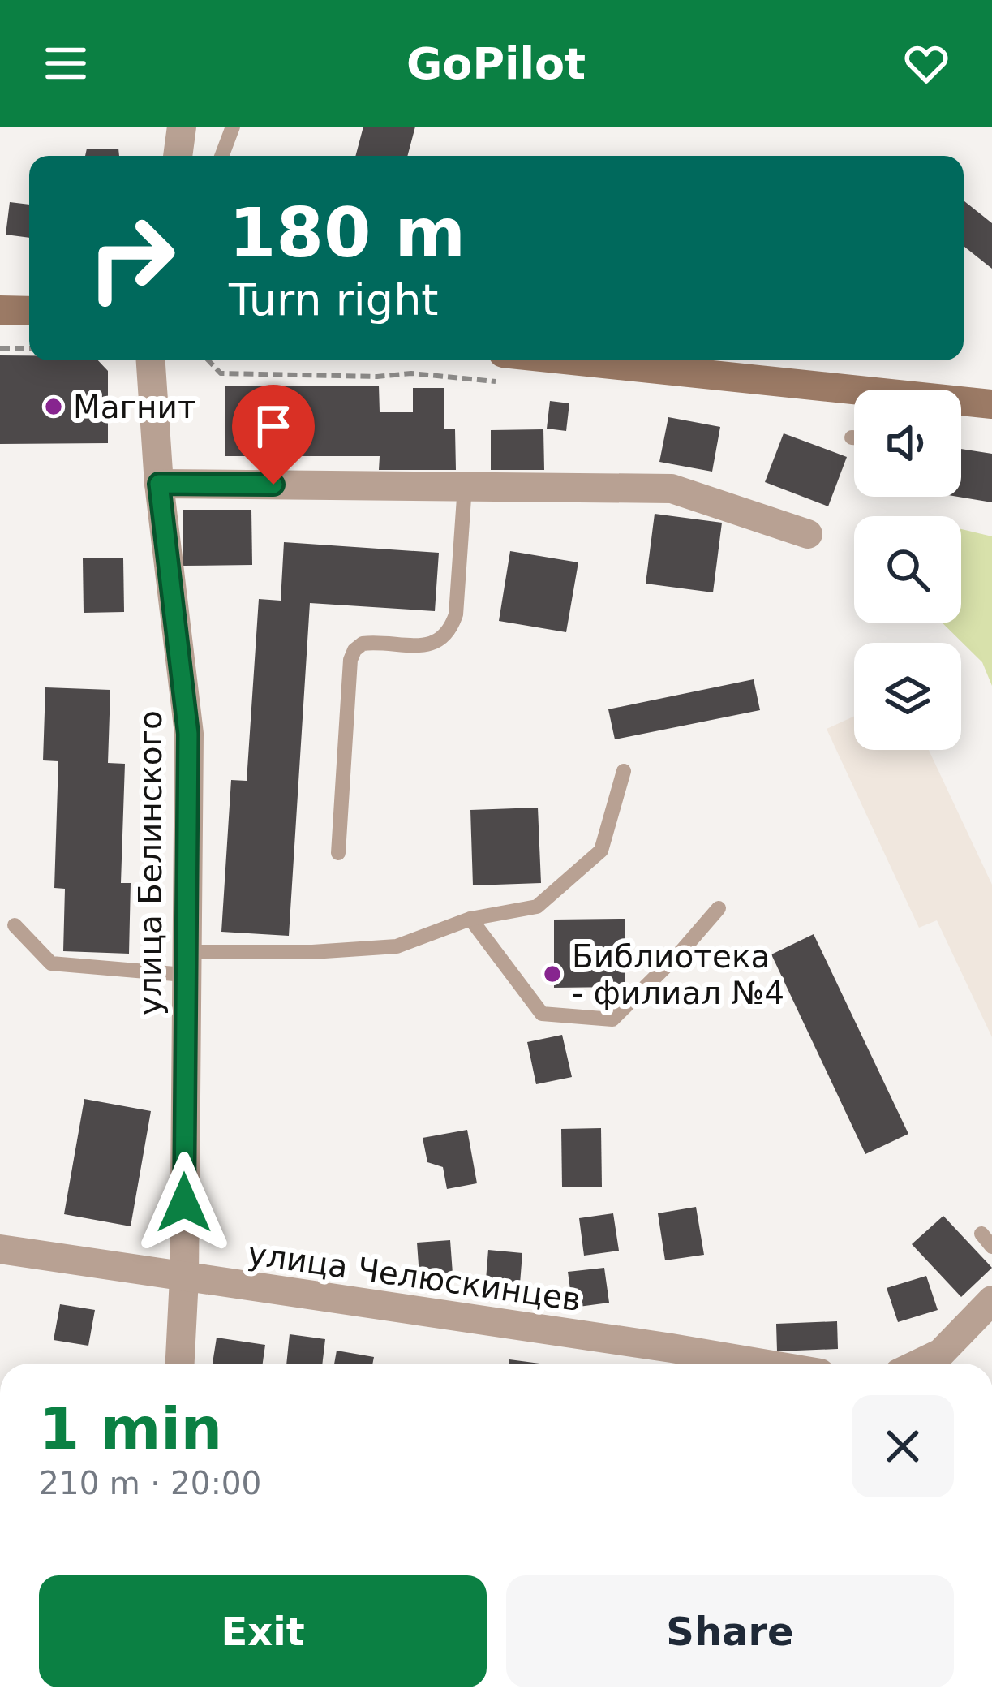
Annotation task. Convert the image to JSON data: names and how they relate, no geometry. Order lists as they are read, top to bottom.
{
  "streets": {
    "street": ["улица Белинского", "улица Челюскинцев"]
  },
  "crossings": [
    ["улица Белинского", "улица Челюскинцев"]
  ],
  "places": ["Магнит", "Библиотека - филиал №4"],
  "page": {
    "header": "GoPilot",
    "turn": ["180 m", "Turn right"],
    "heading": ["1 min", "210 m · 20:00"],
    "buttons": ["Exit", "Share"]
  }
}
